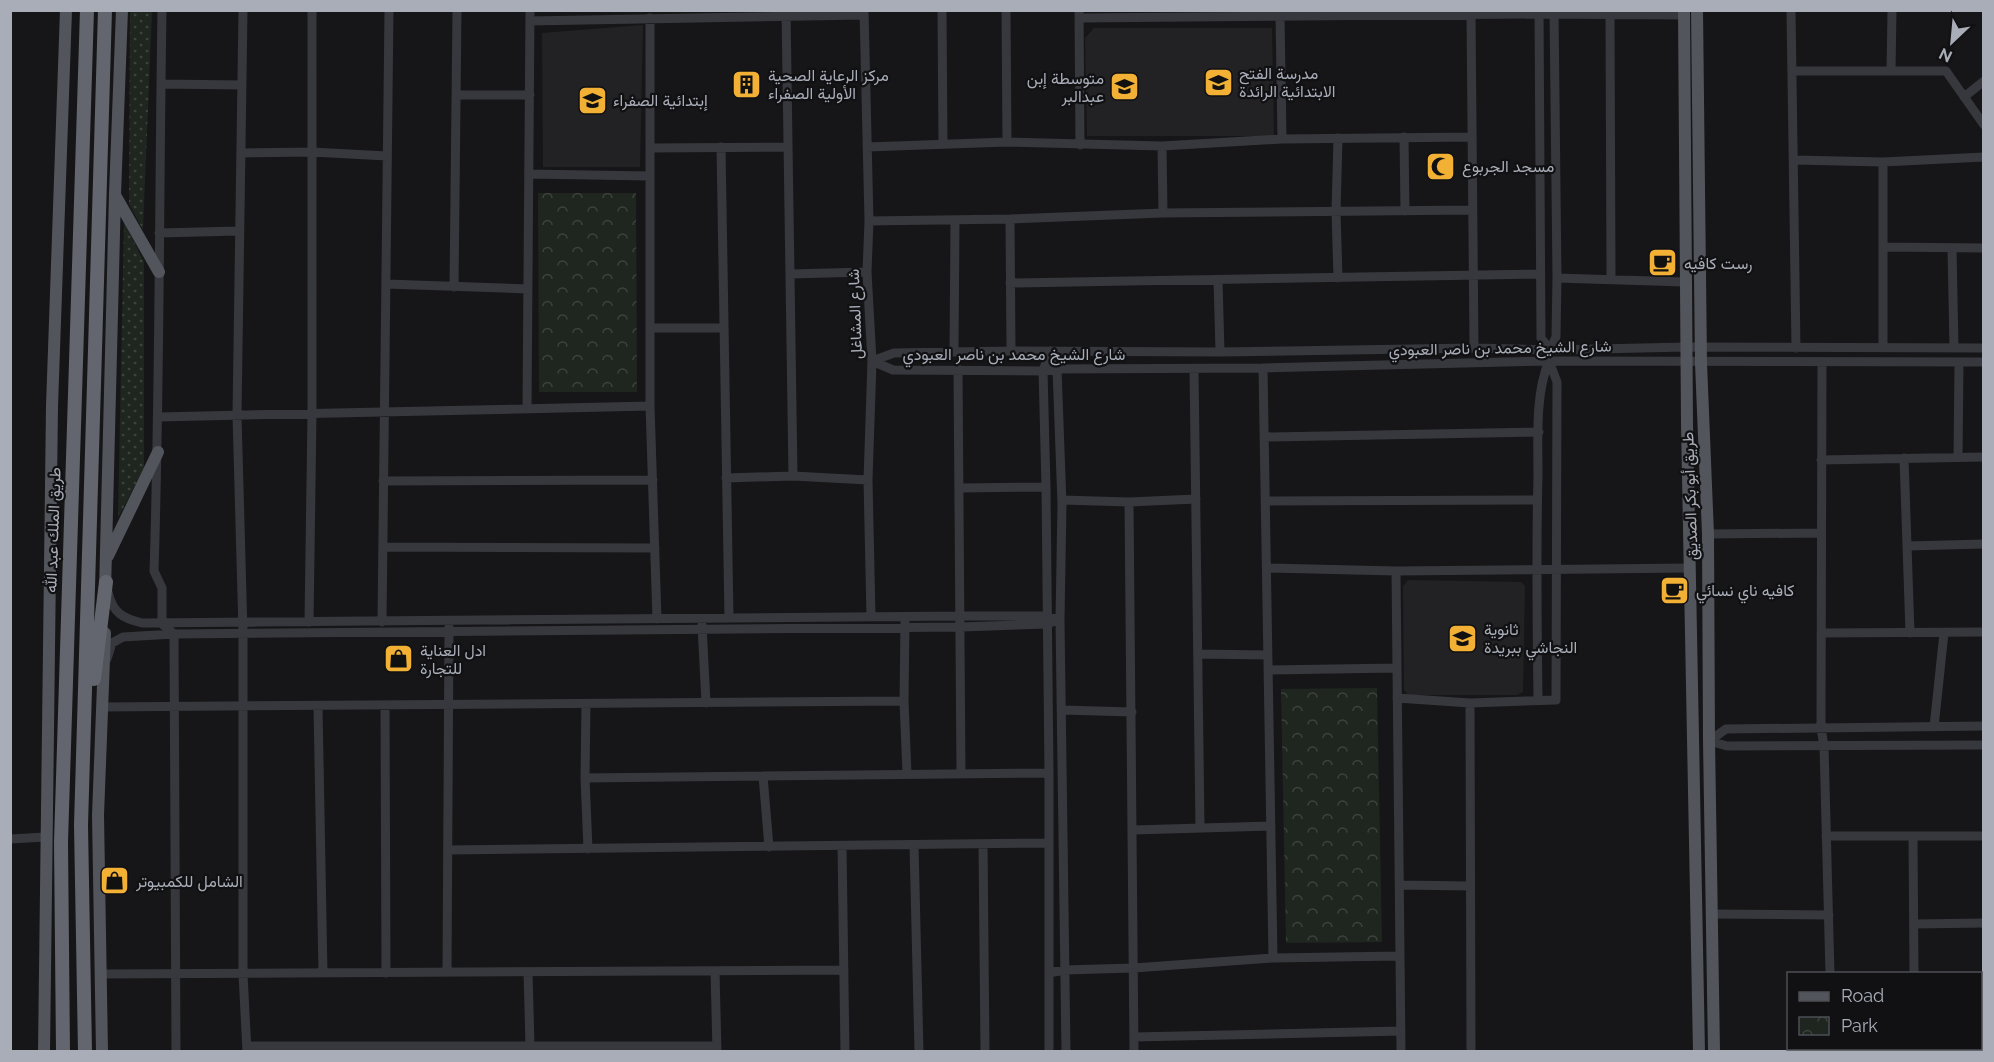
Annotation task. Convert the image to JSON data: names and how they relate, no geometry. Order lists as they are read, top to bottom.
{
  "streets": {
    "highway": ["طريق الملك عبد الله"],
    "main road": ["طريق أبو بكر الصديق"],
    "street": ["شارع المشاغل", "شارع الشيخ محمد بن ناصر العبودي"]
  },
  "crossings": [
    ["شارع المشاغل", "شارع الشيخ محمد بن ناصر العبودي"],
    ["شارع الشيخ محمد بن ناصر العبودي", "طريق أبو بكر الصديق"]
  ],
  "places": {
    "school or university": [
      "مدرسة الفتح الابتدائية الرائدة",
      "متوسطة إبن عبدالبر",
      "إبتدائية الصفراء",
      "ثانوية النجاشي ببريدة"
    ],
    "building": ["مركز الرعاية الصحية الأولية الصفراء"],
    "mosque": ["مسجد الجربوع"],
    "cafe": ["رست كافيه", "كافيه ناي نسائي"],
    "shop": ["ادل العناية للتجارة", "الشامل للكمبيوتر"]
  },
  "legend": ["Road", "Park"],
  "north": "bottom left"
}
